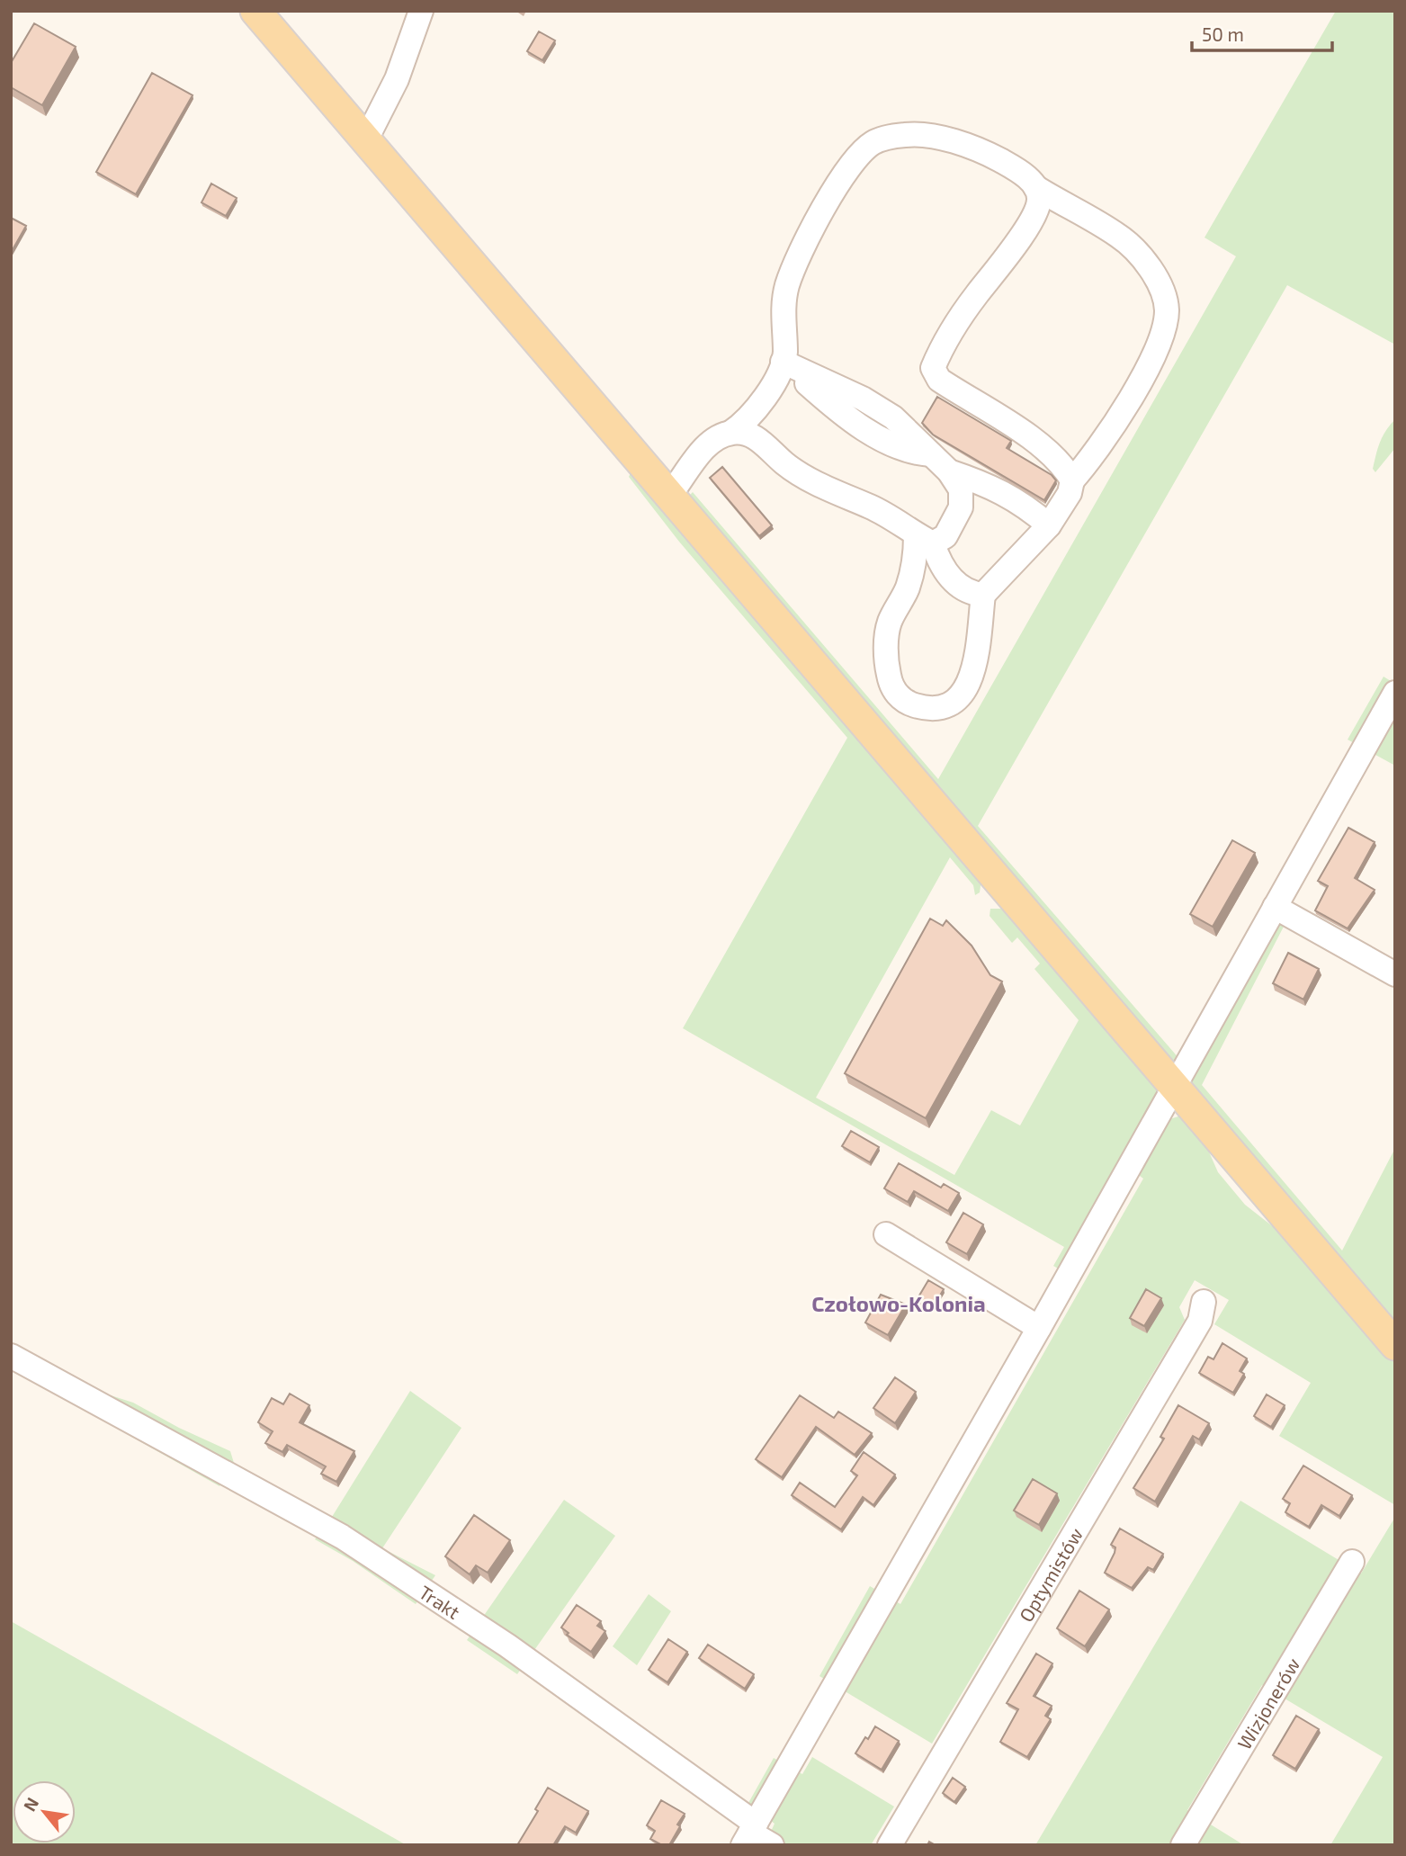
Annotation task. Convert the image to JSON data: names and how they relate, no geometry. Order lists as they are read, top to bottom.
{
  "streets": {
    "street": ["Optymistów", "Trakt", "Wizjonerów"]
  },
  "districts": ["Czołowo-Kolonia"],
  "scale_bar": "50 m",
  "north": "top left"
}
